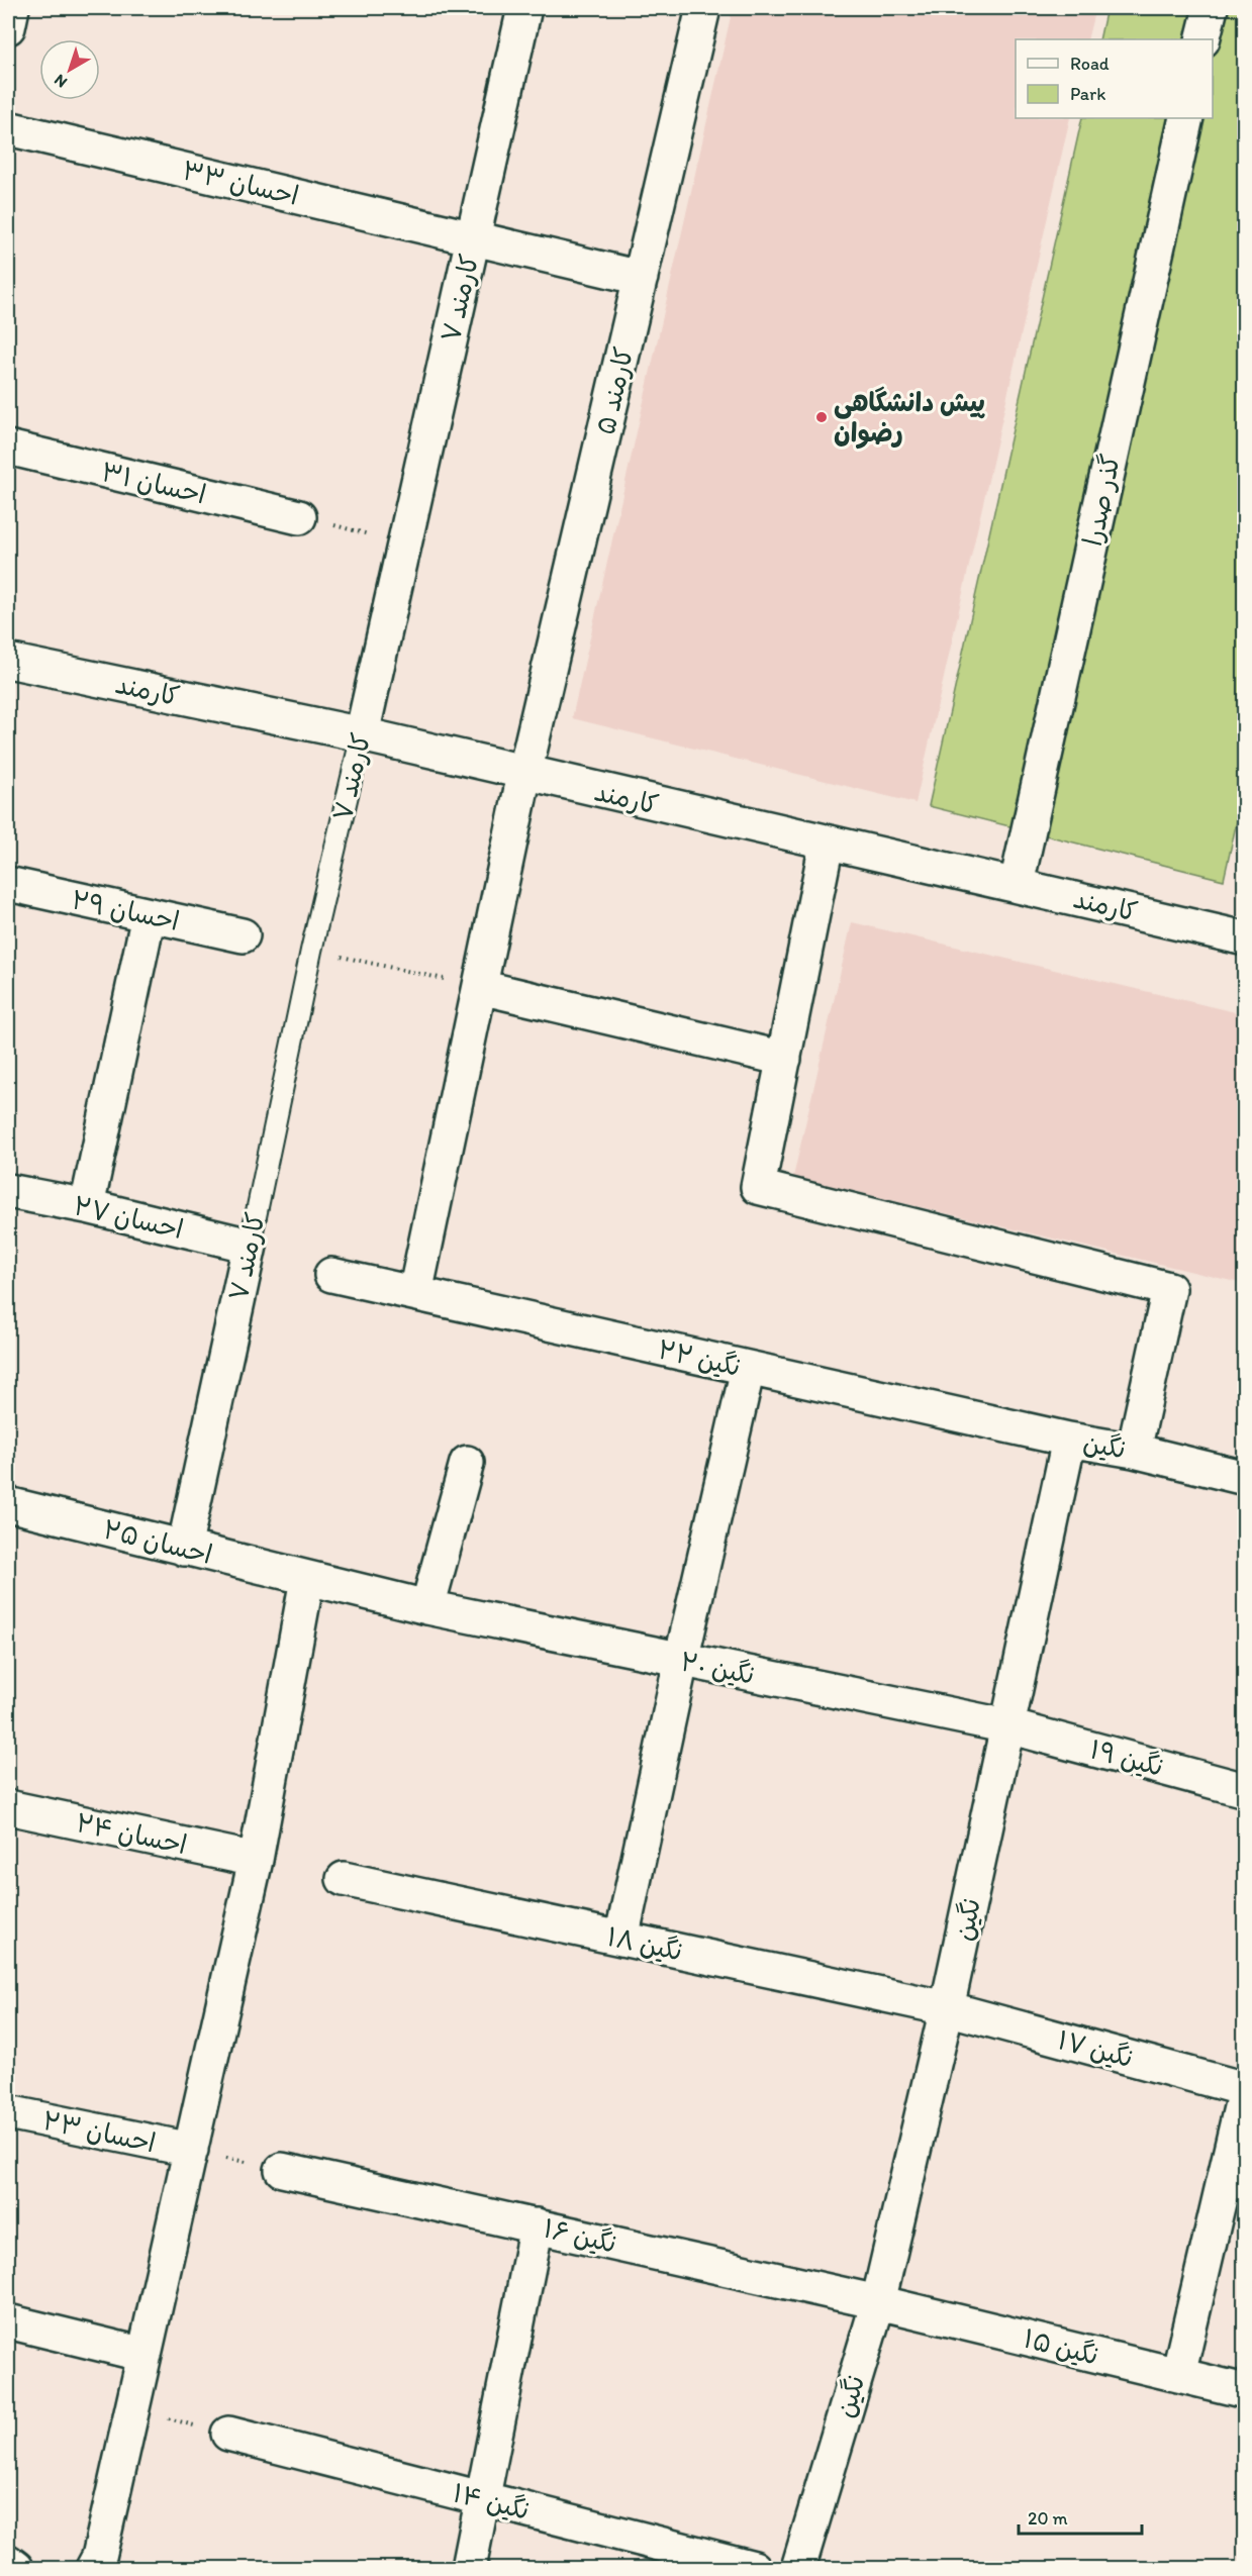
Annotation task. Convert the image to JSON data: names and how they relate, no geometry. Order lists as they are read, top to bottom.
{
  "streets": {
    "street": [
      "احسان ۳۳",
      "کارمند ۷",
      "کارمند ۵",
      "احسان ۳۱",
      "گذر صدرا",
      "کارمند",
      "احسان ۲۹",
      "احسان ۲۷",
      "نگین ۲۲",
      "نگین",
      "احسان ۲۵",
      "نگین ۲۰",
      "نگین ۱۹",
      "احسان ۲۴",
      "نگین ۱۸",
      "نگین ۱۷",
      "احسان ۲۳",
      "نگین ۱۶",
      "نگین ۱۵",
      "نگین ۱۴"
    ]
  },
  "crossings": [
    ["احسان ۳۳", "کارمند ۷"],
    ["احسان ۳۳", "کارمند ۵"],
    ["کارمند ۷", "کارمند"],
    ["کارمند ۷", "احسان ۲۷"],
    ["کارمند ۷", "احسان ۲۵"],
    ["کارمند ۵", "کارمند"],
    ["کارمند ۵", "نگین ۲۲"],
    ["گذر صدرا", "کارمند"],
    ["نگین ۲۲", "نگین"],
    ["نگین", "نگین ۲۰"],
    ["نگین", "نگین ۱۹"],
    ["نگین", "نگین ۱۸"],
    ["نگین", "نگین ۱۷"],
    ["نگین", "نگین ۱۶"],
    ["نگین", "نگین ۱۵"],
    ["احسان ۲۵", "نگین ۲۰"],
    ["نگین ۲۰", "نگین ۱۹"],
    ["نگین ۱۸", "نگین ۱۷"],
    ["نگین ۱۶", "نگین ۱۵"]
  ],
  "places": ["پیش دانشگاهی رضوان"],
  "legend": ["Road", "Park"],
  "scale_bar": "20 m",
  "north": "bottom left"
}
